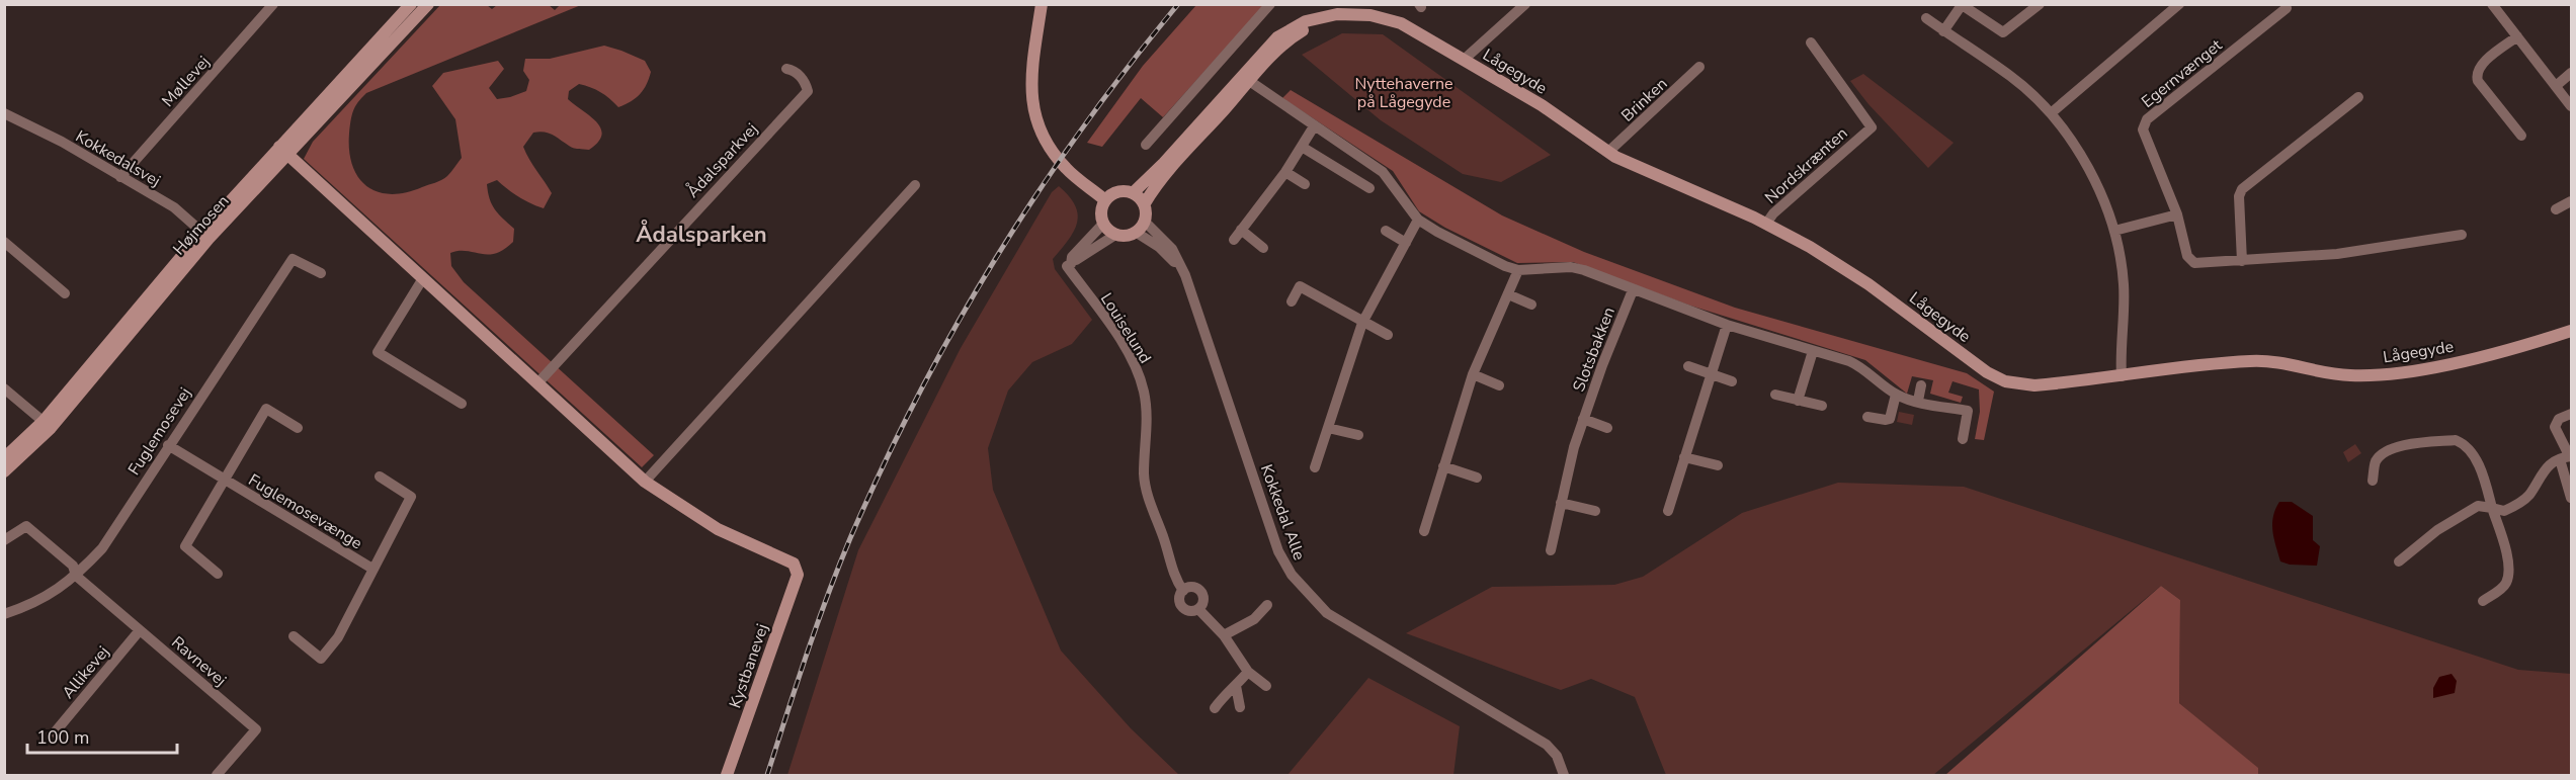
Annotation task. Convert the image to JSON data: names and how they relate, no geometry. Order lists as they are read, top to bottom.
{
  "streets": {
    "street": [
      "Lågegyde",
      "Egernvænget",
      "Møllevej",
      "Brinken",
      "Kokkedalsvej",
      "Ådalsparkvej",
      "Nordskrænten",
      "Højmosen",
      "Louiselund",
      "Slotsbakken",
      "Fuglemosevej",
      "Fuglemosevænge",
      "Kokkedal Alle",
      "Ravnevej",
      "Kystbanevej",
      "Allikevej"
    ]
  },
  "crossings": [
    ["Lågegyde", "Brinken"],
    ["Lågegyde", "Nordskrænten"],
    ["Lågegyde", "Slotsbakken"],
    ["Lågegyde", "Kokkedal Alle"],
    ["Møllevej", "Kokkedalsvej"],
    ["Kokkedalsvej", "Højmosen"],
    ["Fuglemosevej", "Fuglemosevænge"],
    ["Fuglemosevej", "Ravnevej"],
    ["Ravnevej", "Allikevej"]
  ],
  "districts": ["Ådalsparken"],
  "parks": ["Nyttehaverne på Lågegyde"],
  "scale_bar": "100 m"
}
